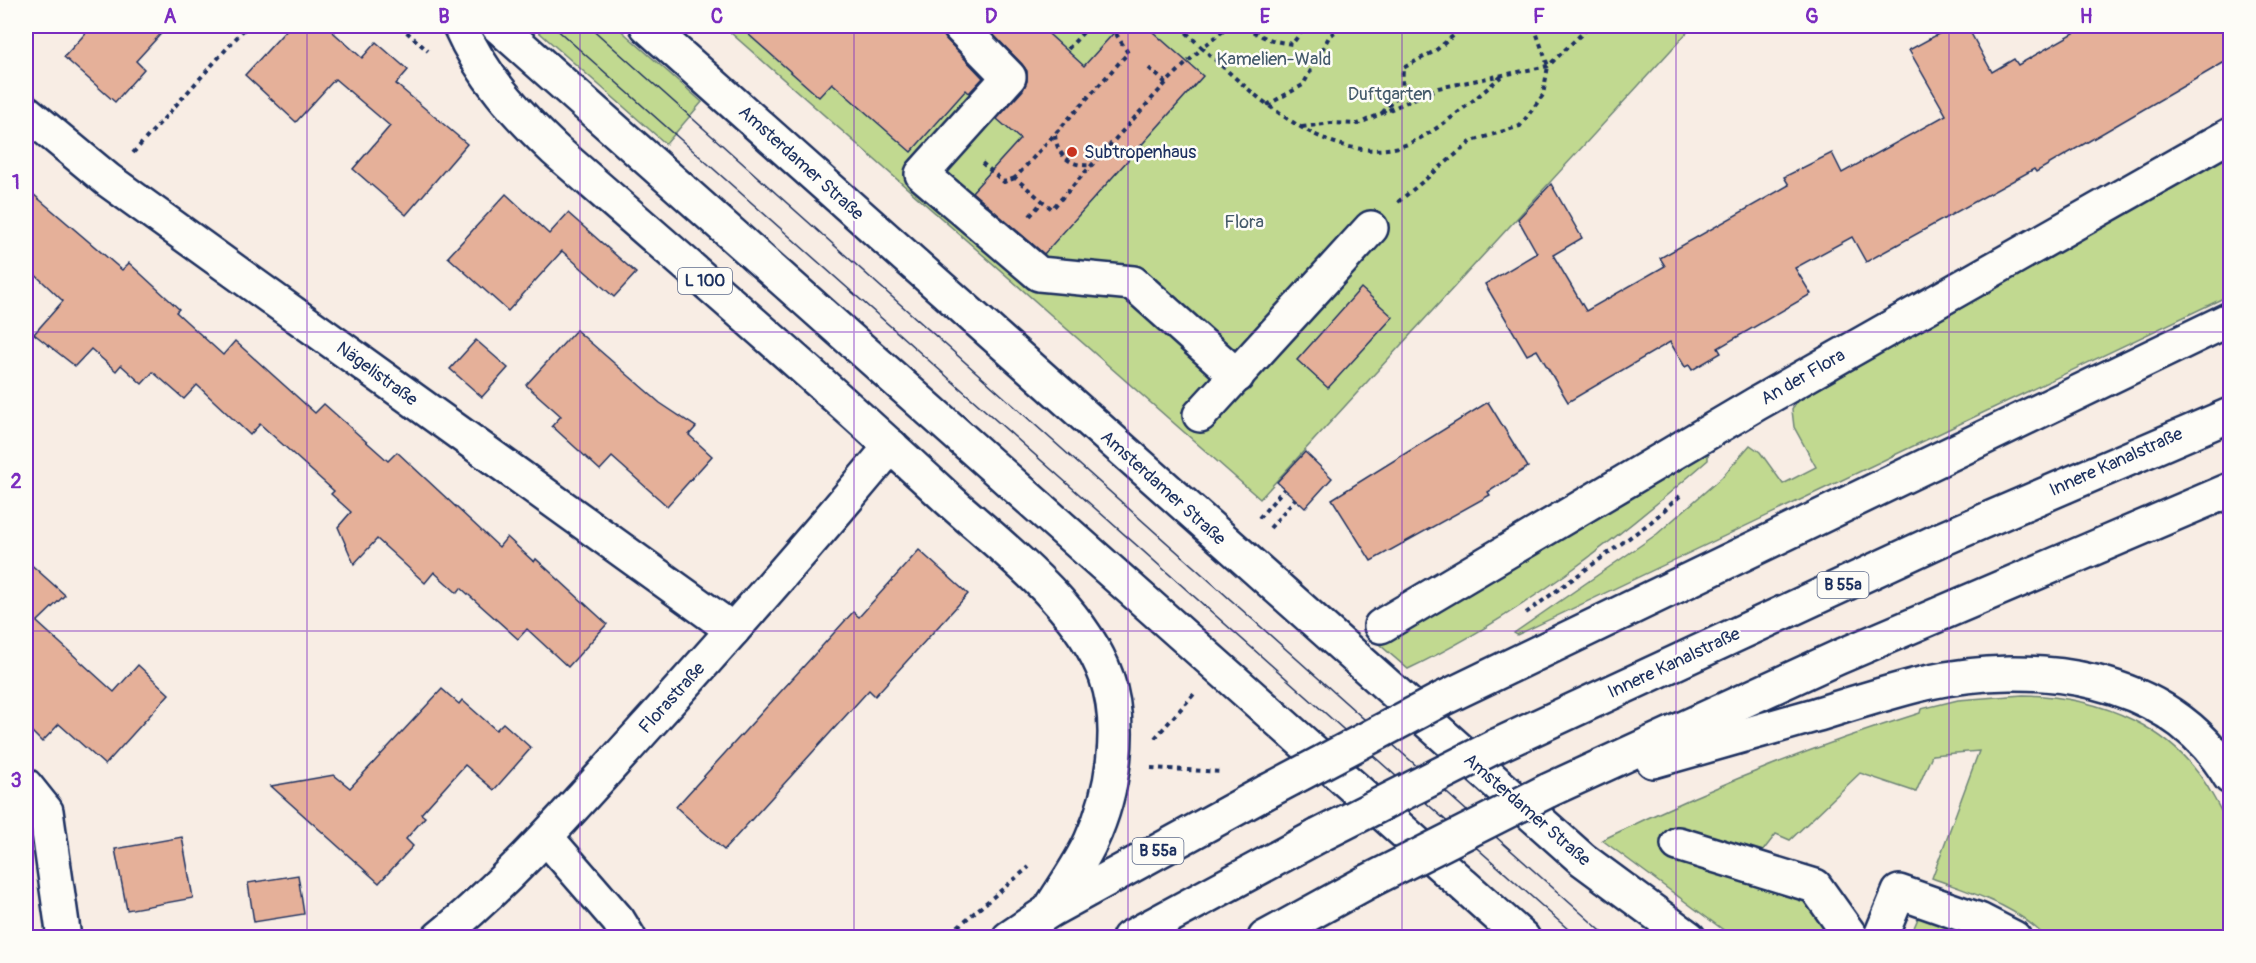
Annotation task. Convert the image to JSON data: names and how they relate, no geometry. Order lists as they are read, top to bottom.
{
  "streets": {
    "main road": [
      "Amsterdamer Straße",
      "L 100",
      "Nägelistraße",
      "An der Flora",
      "Innere Kanalstraße",
      "B 55a",
      "Florastraße"
    ]
  },
  "crossings": [
    ["L 100", "Florastraße"],
    ["Nägelistraße", "Florastraße"]
  ],
  "parks": ["Kamelien-Wald", "Duftgarten", "Flora"],
  "places": ["Subtropenhaus"],
  "grid": {
    "columns": [
      "A",
      "B",
      "C",
      "D",
      "E",
      "F",
      "G",
      "H"
    ],
    "rows": ["1", "2", "3"]
  }
}
